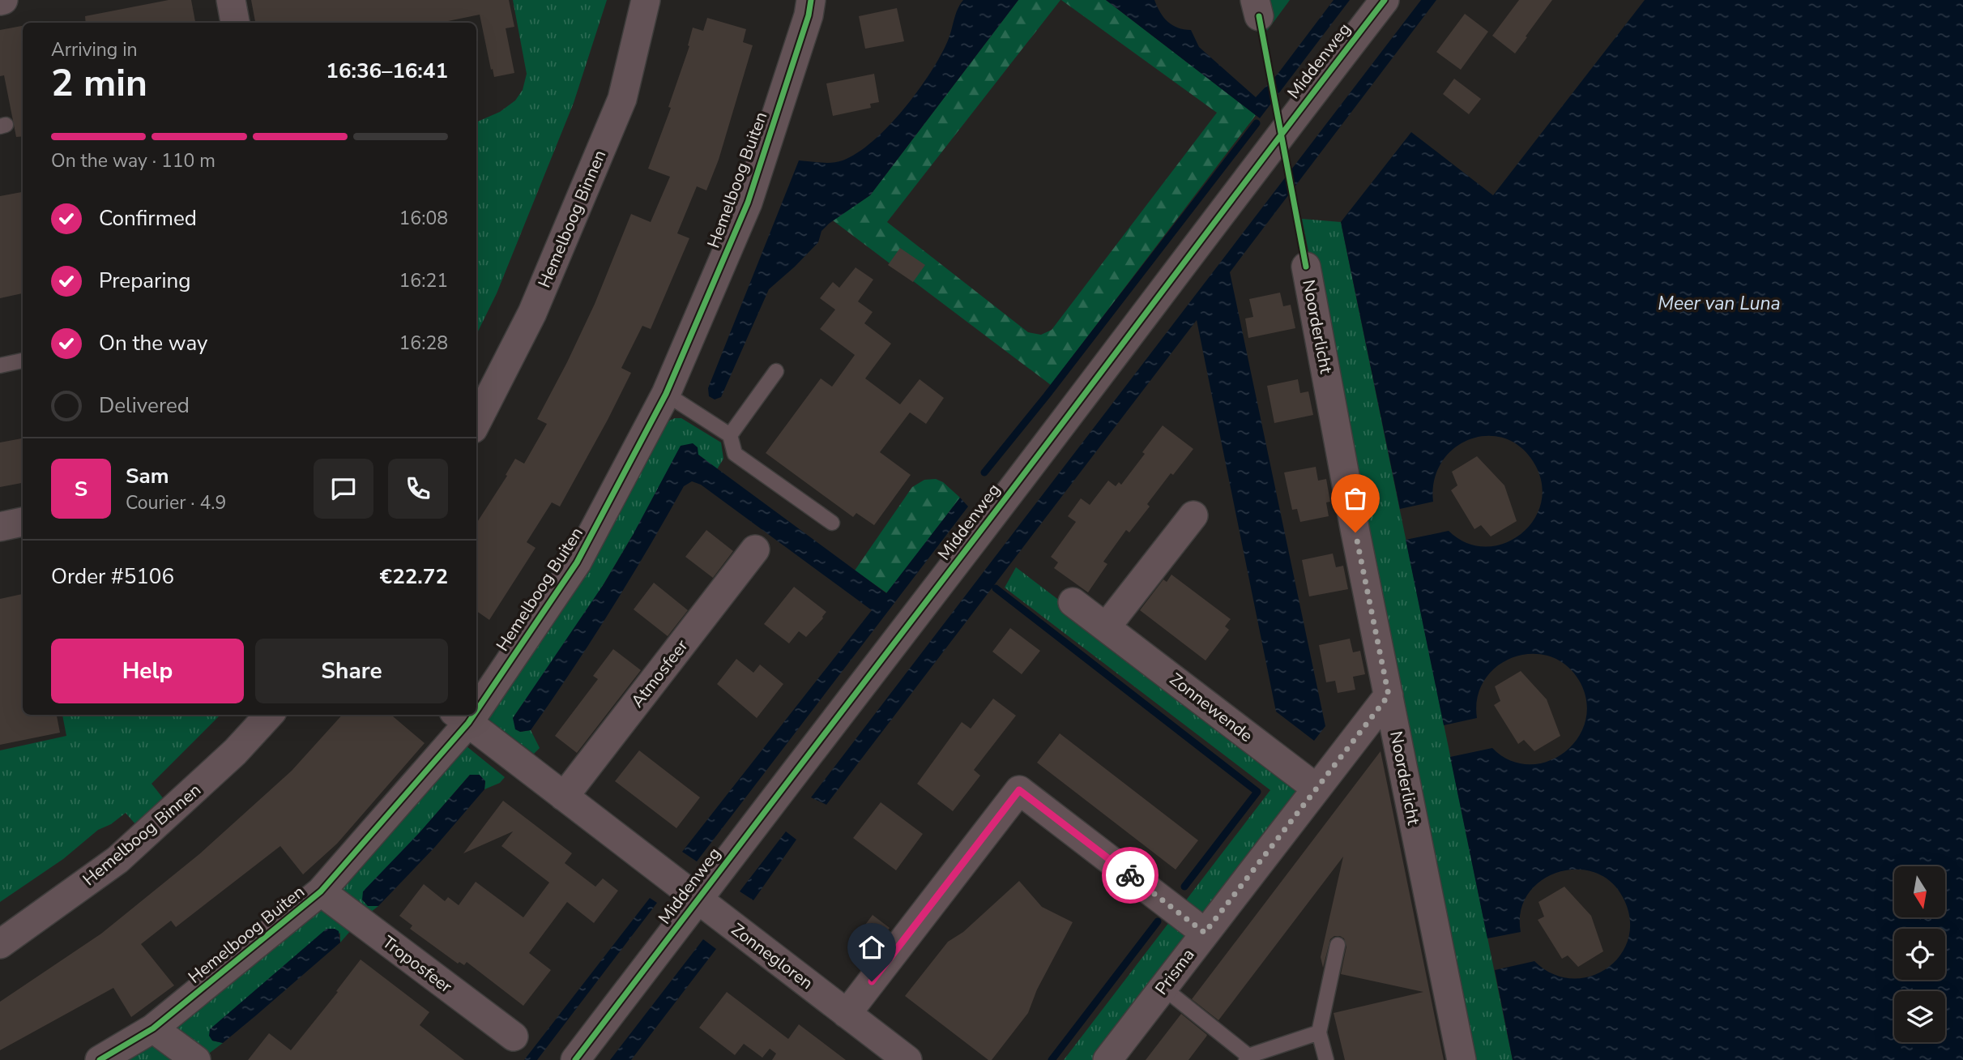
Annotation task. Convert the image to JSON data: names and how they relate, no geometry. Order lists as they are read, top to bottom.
{
  "streets": {
    "street": [
      "Middenweg",
      "Hemelboog Buiten",
      "Hemelboog Binnen",
      "Noorderlicht",
      "Atmosfeer",
      "Zonnewende",
      "Zonnegloren",
      "Troposfeer",
      "Prisma"
    ]
  },
  "crossings": [
    ["Middenweg", "Zonnegloren"],
    ["Hemelboog Buiten", "Troposfeer"],
    ["Noorderlicht", "Prisma"],
    ["Zonnewende", "Prisma"]
  ],
  "water": ["Meer van Luna"],
  "north": "bottom",
  "page": {
    "heading": ["2 min", "Arriving in", "16:36–16:41"],
    "panel": [
      "Sam",
      "Courier · 4.9",
      "Order #5106",
      "€22.72"
    ],
    "bar": "On the way · 110 m",
    "list": [
      ["Confirmed", "16:08"],
      ["Preparing", "16:21"],
      ["On the way", "16:28"],
      "Delivered"
    ],
    "round": "S",
    "buttons": ["Help", "Share"]
  }
}
